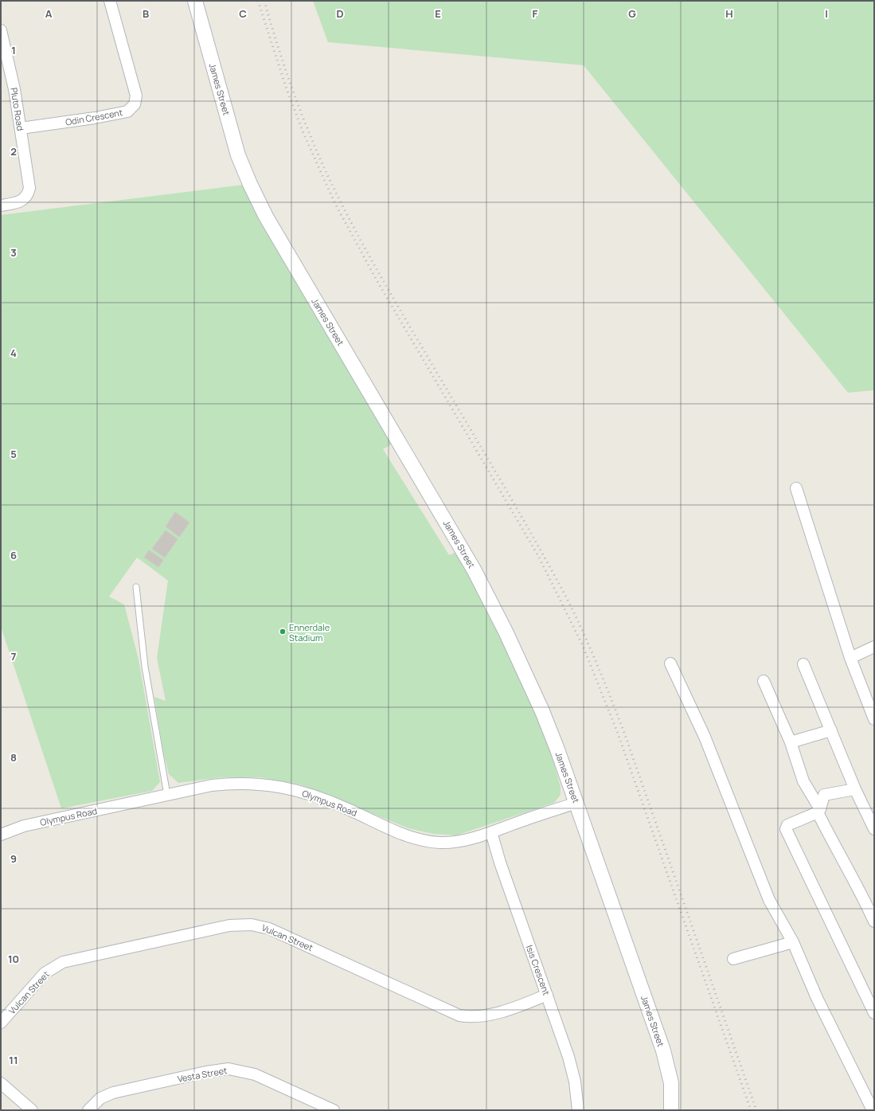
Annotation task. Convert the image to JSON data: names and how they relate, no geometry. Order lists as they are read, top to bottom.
{
  "streets": {
    "street": [
      "James Street",
      "Pluto Road",
      "Odin Crescent",
      "Olympus Road",
      "Vulcan Street",
      "Isis Crescent",
      "Vesta Street"
    ]
  },
  "crossings": [
    ["James Street", "Olympus Road"],
    ["Pluto Road", "Odin Crescent"],
    ["Olympus Road", "Isis Crescent"],
    ["Vulcan Street", "Isis Crescent"]
  ],
  "places": ["Ennerdale Stadium"],
  "grid": {
    "columns": [
      "A",
      "B",
      "C",
      "D",
      "E",
      "F",
      "G",
      "H",
      "I"
    ],
    "rows": [
      "1",
      "2",
      "3",
      "4",
      "5",
      "6",
      "7",
      "8",
      "9",
      "10",
      "11"
    ]
  }
}
